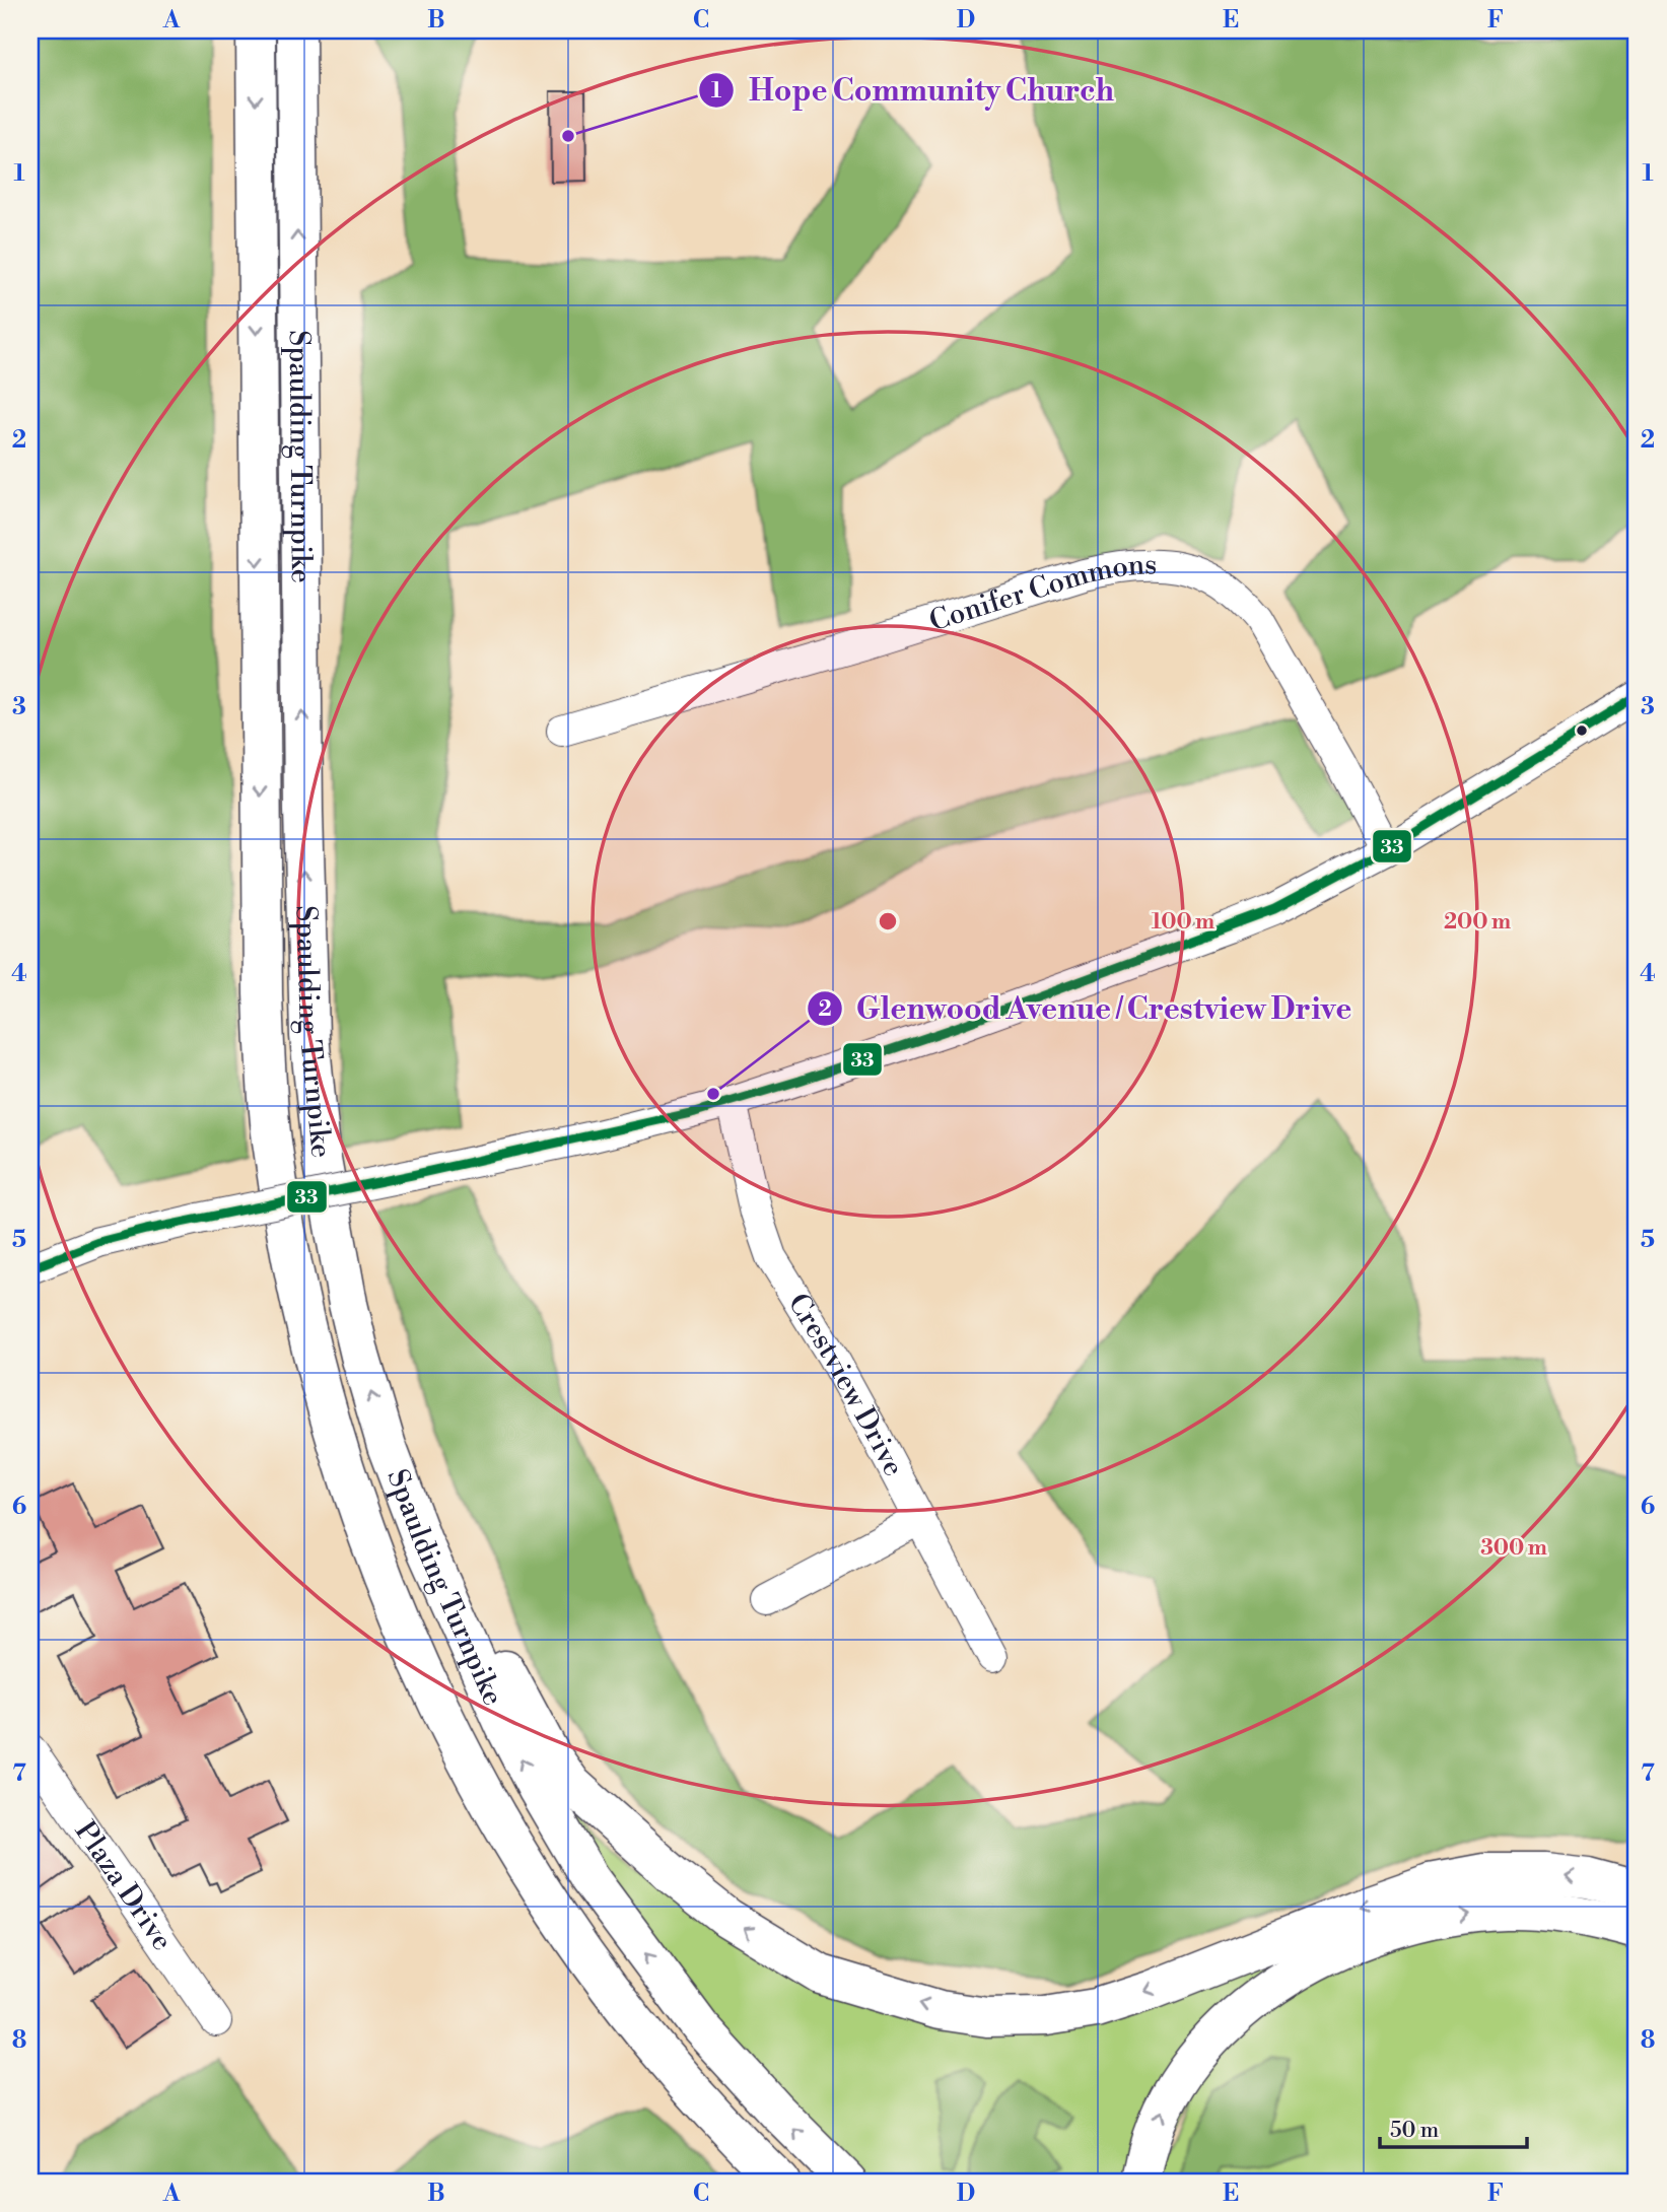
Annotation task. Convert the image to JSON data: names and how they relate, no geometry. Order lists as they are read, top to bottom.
{
  "streets": {
    "highway": ["Spaulding Turnpike"],
    "street": ["Conifer Commons", "Crestview Drive", "Plaza Drive"]
  },
  "places": ["Hope Community Church", "Glenwood Avenue / Crestview Drive"],
  "lines": ["transit line 33"],
  "scale_bar": "50 m",
  "grid": {
    "columns": [
      "A",
      "B",
      "C",
      "D",
      "E",
      "F"
    ],
    "rows": [
      "1",
      "2",
      "3",
      "4",
      "5",
      "6",
      "7",
      "8"
    ]
  },
  "rings": ["100 m", "200 m", "300 m"]
}
